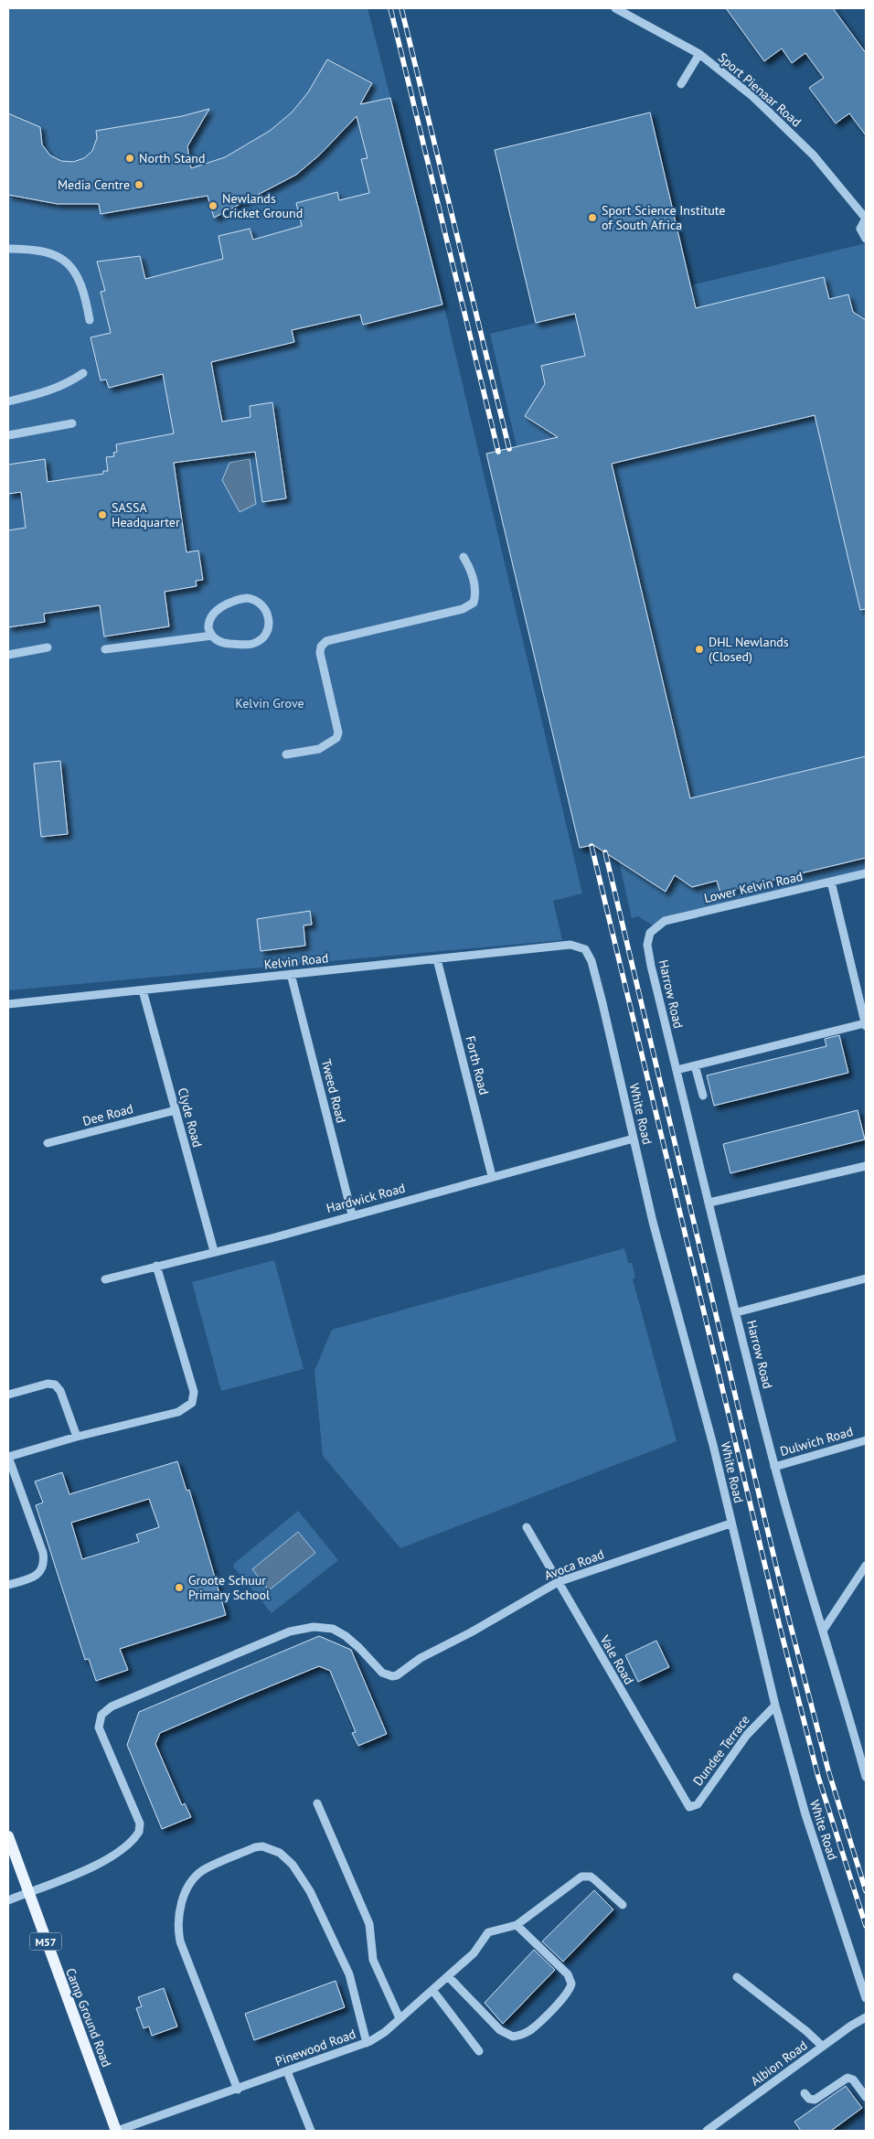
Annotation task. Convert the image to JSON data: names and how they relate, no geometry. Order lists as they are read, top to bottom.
{
  "streets": {
    "main road": ["M57", "Camp Ground Road"],
    "street": [
      "Sport Pienaar Road",
      "Lower Kelvin Road",
      "Kelvin Road",
      "Harrow Road",
      "Forth Road",
      "Tweed Road",
      "White Road",
      "Dee Road",
      "Clyde Road",
      "Hardwick Road",
      "Dulwich Road",
      "Avoca Road",
      "Vale Road",
      "Dundee Terrace",
      "Pinewood Road",
      "Albion Road"
    ]
  },
  "crossings": [
    ["Lower Kelvin Road", "Harrow Road"],
    ["Kelvin Road", "Forth Road"],
    ["Kelvin Road", "Tweed Road"],
    ["Kelvin Road", "White Road"],
    ["Kelvin Road", "Clyde Road"],
    ["Harrow Road", "Dulwich Road"],
    ["Forth Road", "Hardwick Road"],
    ["Tweed Road", "Hardwick Road"],
    ["White Road", "Hardwick Road"],
    ["White Road", "Avoca Road"],
    ["White Road", "Dundee Terrace"],
    ["Dee Road", "Clyde Road"],
    ["Clyde Road", "Hardwick Road"],
    ["Avoca Road", "Vale Road"],
    ["Avoca Road", "Camp Ground Road"],
    ["Vale Road", "Dundee Terrace"],
    ["Camp Ground Road", "Pinewood Road"]
  ],
  "parks": ["Kelvin Grove"],
  "places": [
    "North Stand",
    "Media Centre",
    "Newlands Cricket Ground",
    "Sport Science Institute of South Africa",
    "SASSA Headquarter",
    "DHL Newlands (Closed)",
    "Groote Schuur Primary School"
  ]
}
